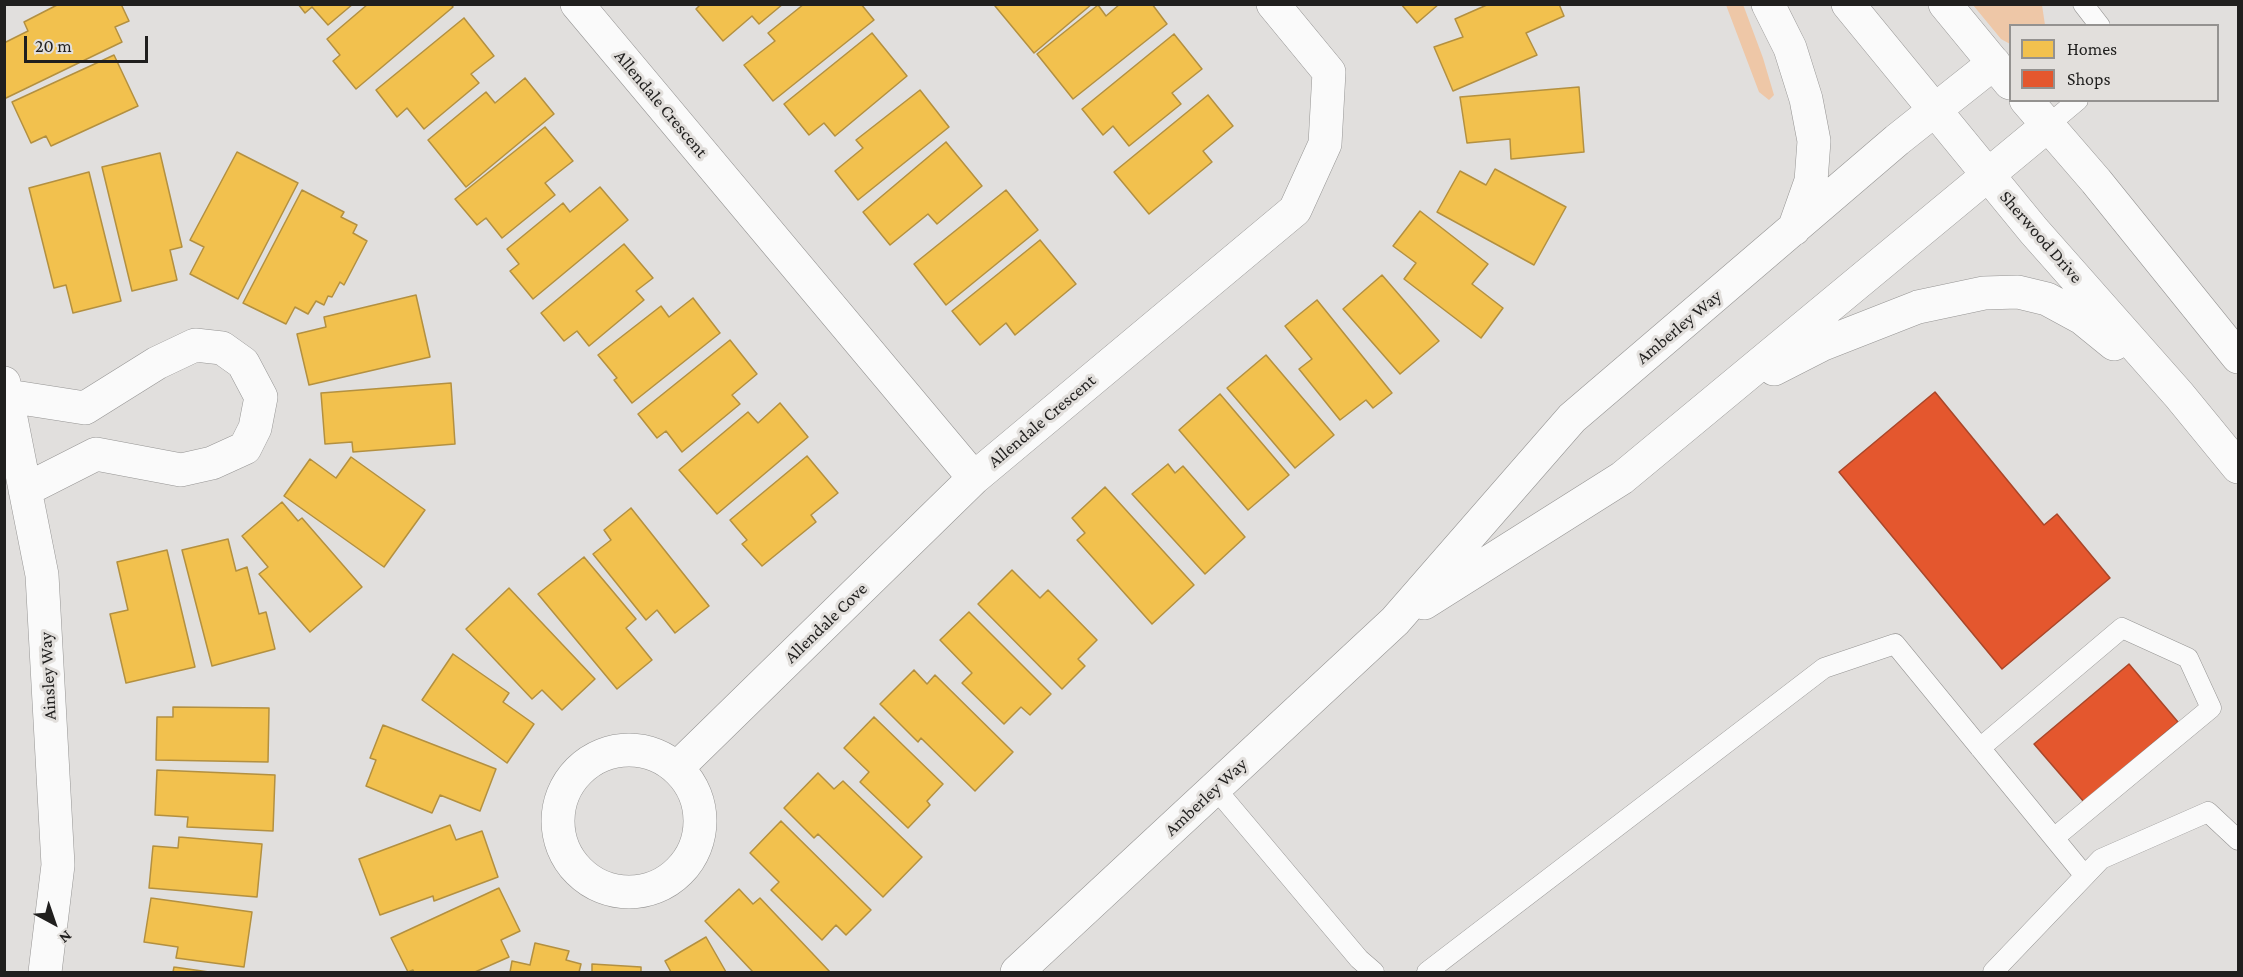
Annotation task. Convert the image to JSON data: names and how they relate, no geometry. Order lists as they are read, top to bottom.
{
  "streets": {
    "street": [
      "Allendale Crescent",
      "Sherwood Drive",
      "Amberley Way",
      "Allendale Cove",
      "Ainsley Way"
    ]
  },
  "crossings": [
    ["Allendale Crescent", "Allendale Cove"],
    ["Sherwood Drive", "Amberley Way"]
  ],
  "legend": ["Homes", "Shops"],
  "scale_bar": "20 m",
  "north": "bottom right"
}
